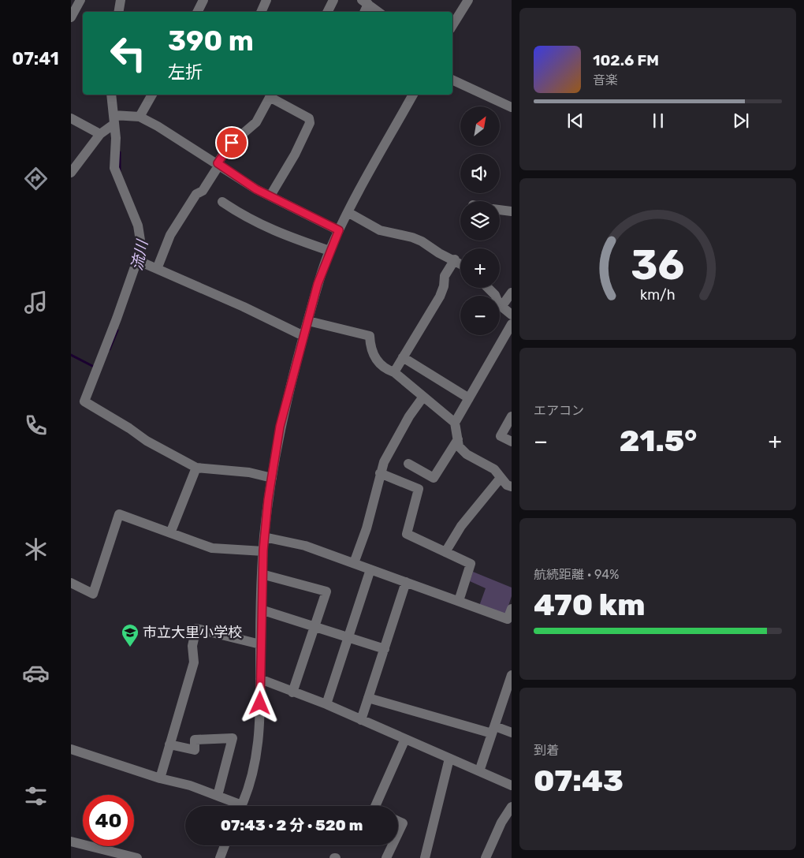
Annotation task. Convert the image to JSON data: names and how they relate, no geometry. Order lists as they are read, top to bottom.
{
  "water": ["流川"],
  "places": {
    "school or university": ["市立大里小学校"]
  },
  "north": "top right",
  "page": {
    "tabs": "07:41",
    "turn": ["390 m", "左折"],
    "song": ["102.6 FM", "音楽"],
    "map_buttons": ["+", "−"],
    "tile": [
      "エアコン",
      ["航続距離 · 94%", "470 km"],
      ["到着", "07:43"]
    ],
    "heat": ["−", "21.5°", "+"],
    "limit": "40",
    "trip": "07:43 · 2 分 · 520 m",
    "gauge": ["36", "km/h"]
  }
}
